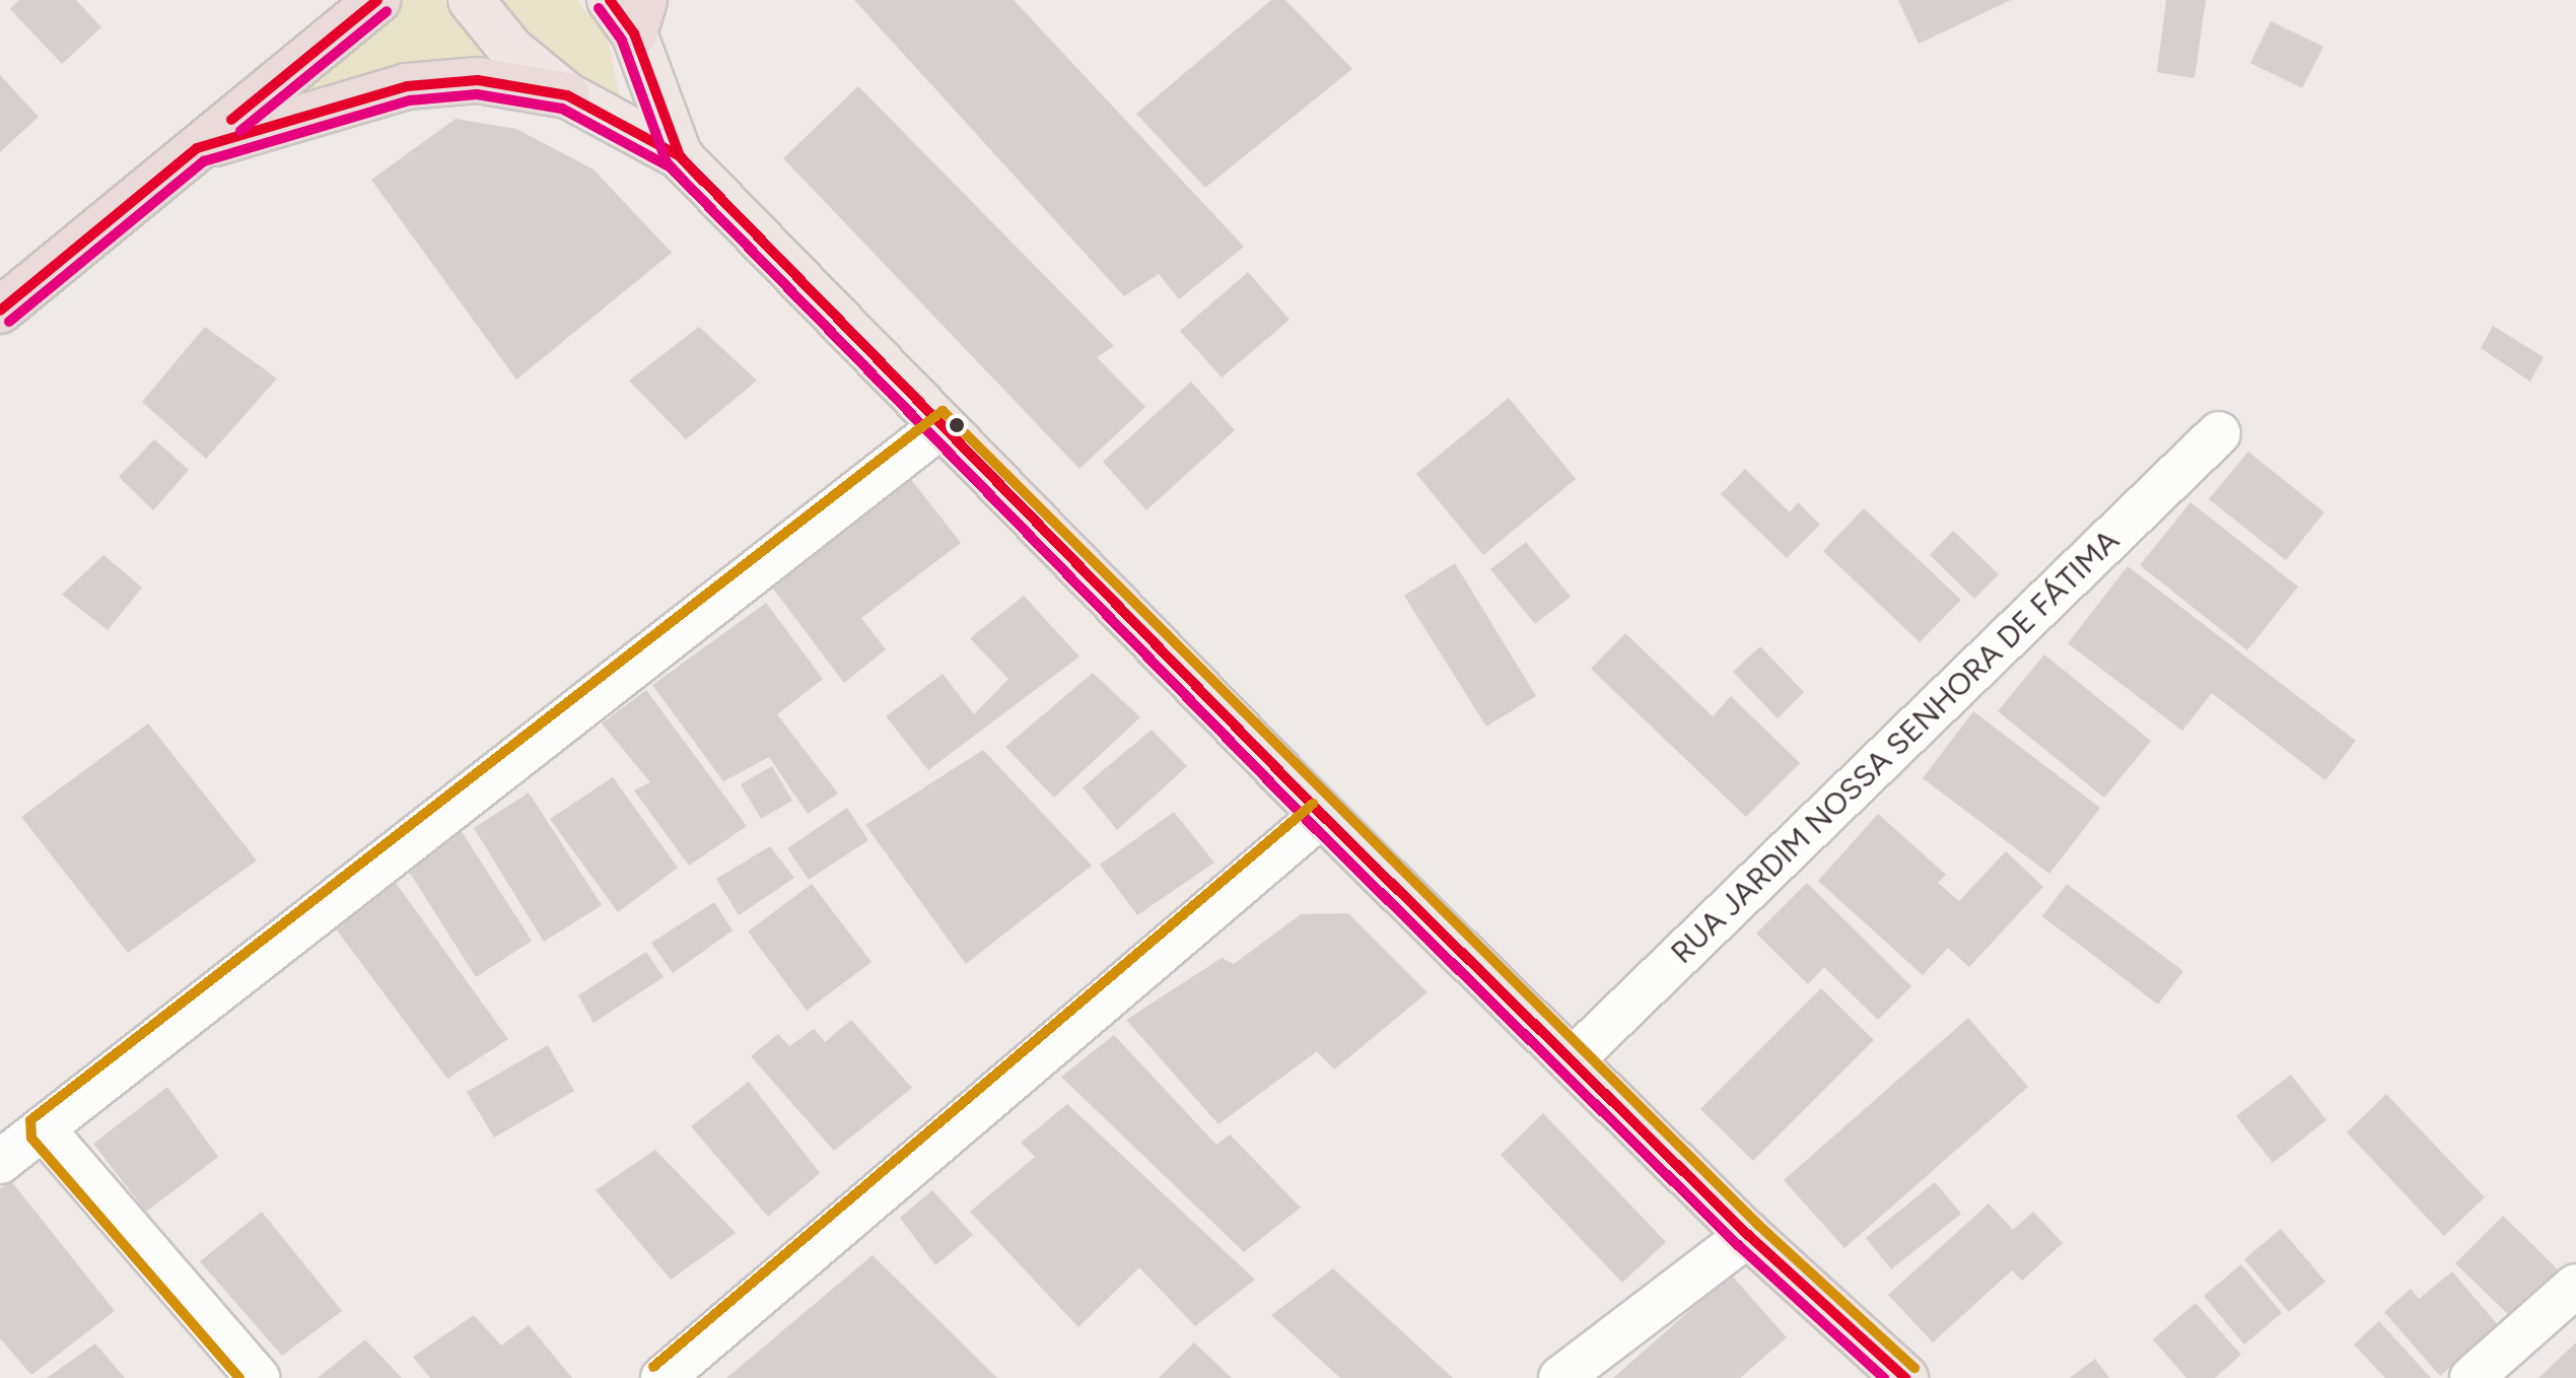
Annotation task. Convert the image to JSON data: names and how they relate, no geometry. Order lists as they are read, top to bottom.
{
  "streets": {
    "street": ["RUA JARDIM NOSSA SENHORA DE FÁTIMA"]
  }
}
